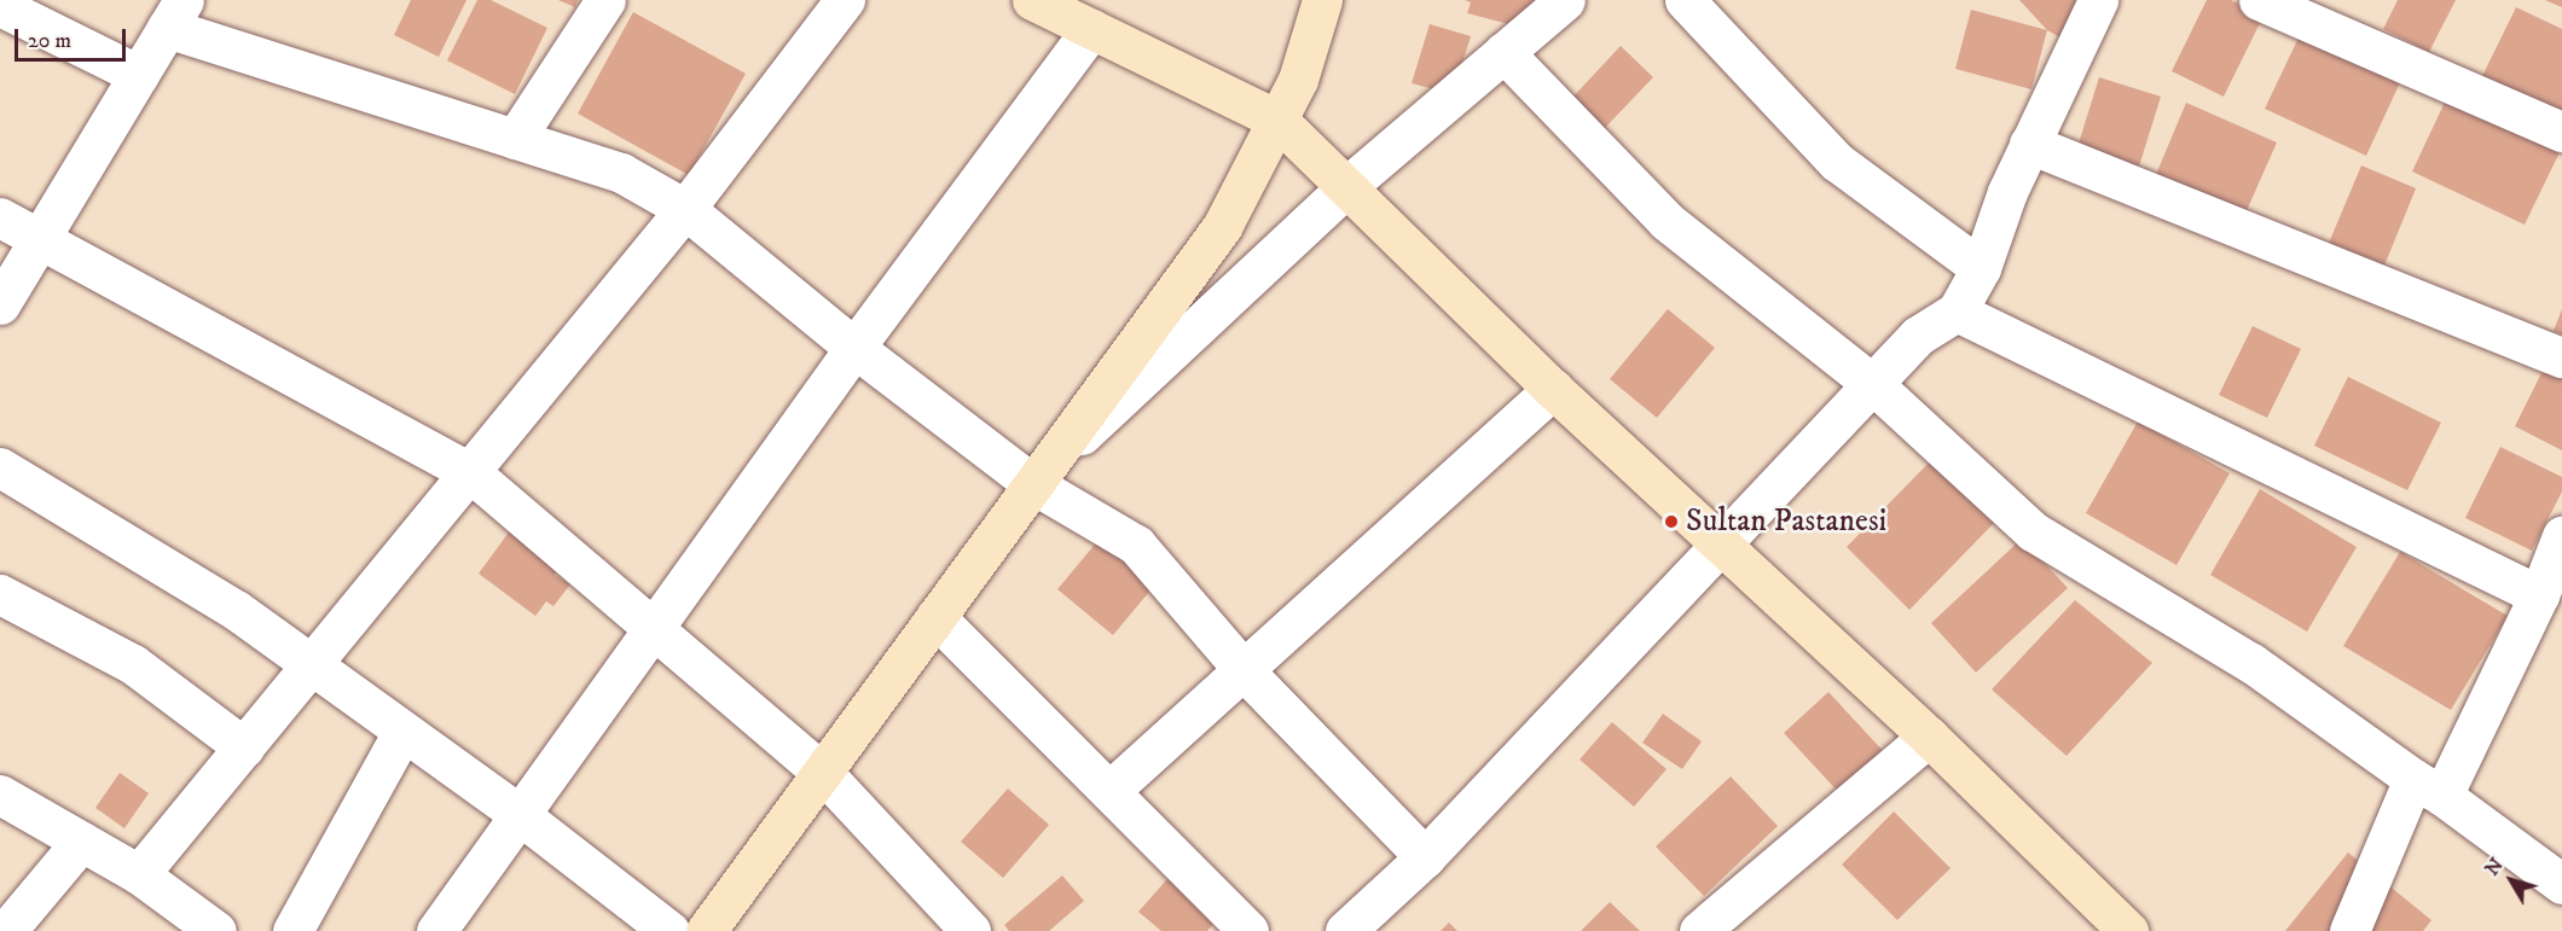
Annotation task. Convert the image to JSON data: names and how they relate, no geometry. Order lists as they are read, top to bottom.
{
  "places": ["Sultan Pastanesi"],
  "scale_bar": "20 m",
  "north": "top left"
}
